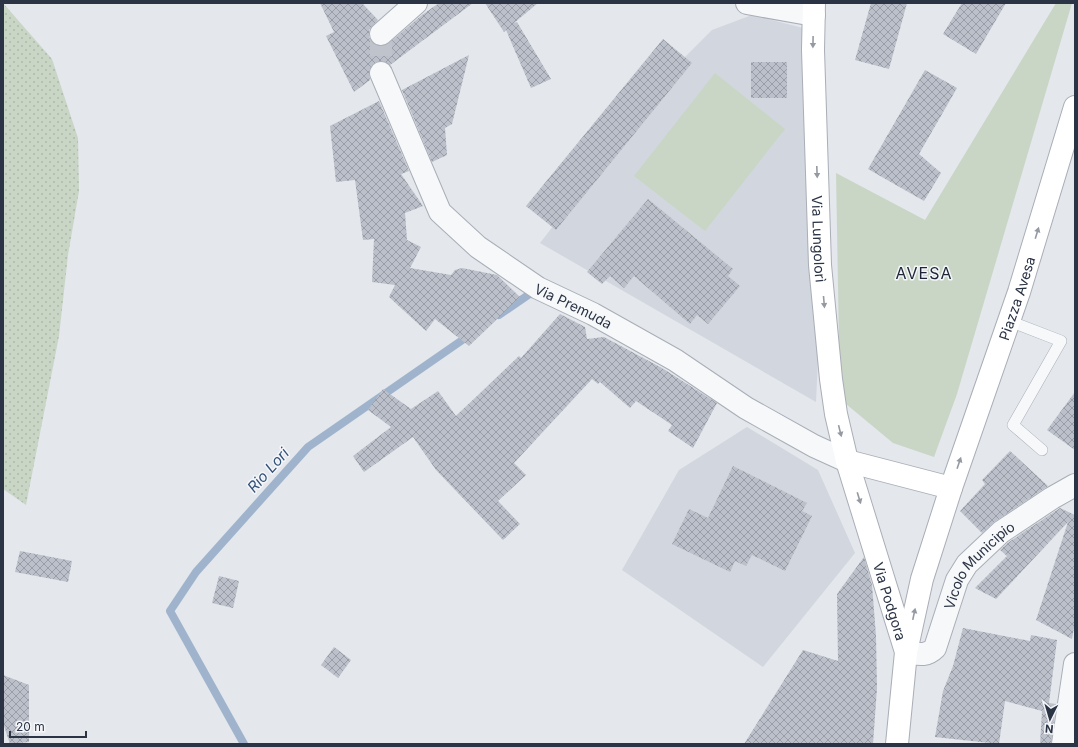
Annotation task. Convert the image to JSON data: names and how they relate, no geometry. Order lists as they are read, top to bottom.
{
  "streets": {
    "street": [
      "Via Lungolorì",
      "Piazza Avesa",
      "Via Premuda",
      "Vicolo Municipio",
      "Via Podgora"
    ]
  },
  "crossings": [
    ["Via Lungolorì", "Via Premuda"],
    ["Via Lungolorì", "Via Podgora"],
    ["Piazza Avesa", "Vicolo Municipio"],
    ["Piazza Avesa", "Via Podgora"],
    ["Via Premuda", "Via Podgora"],
    ["Vicolo Municipio", "Via Podgora"]
  ],
  "one_way": ["Via Lungolorì", "Piazza Avesa", "Via Podgora"],
  "districts": ["AVESA"],
  "water": ["Rio Lori"],
  "scale_bar": "20 m",
  "north": "bottom"
}
